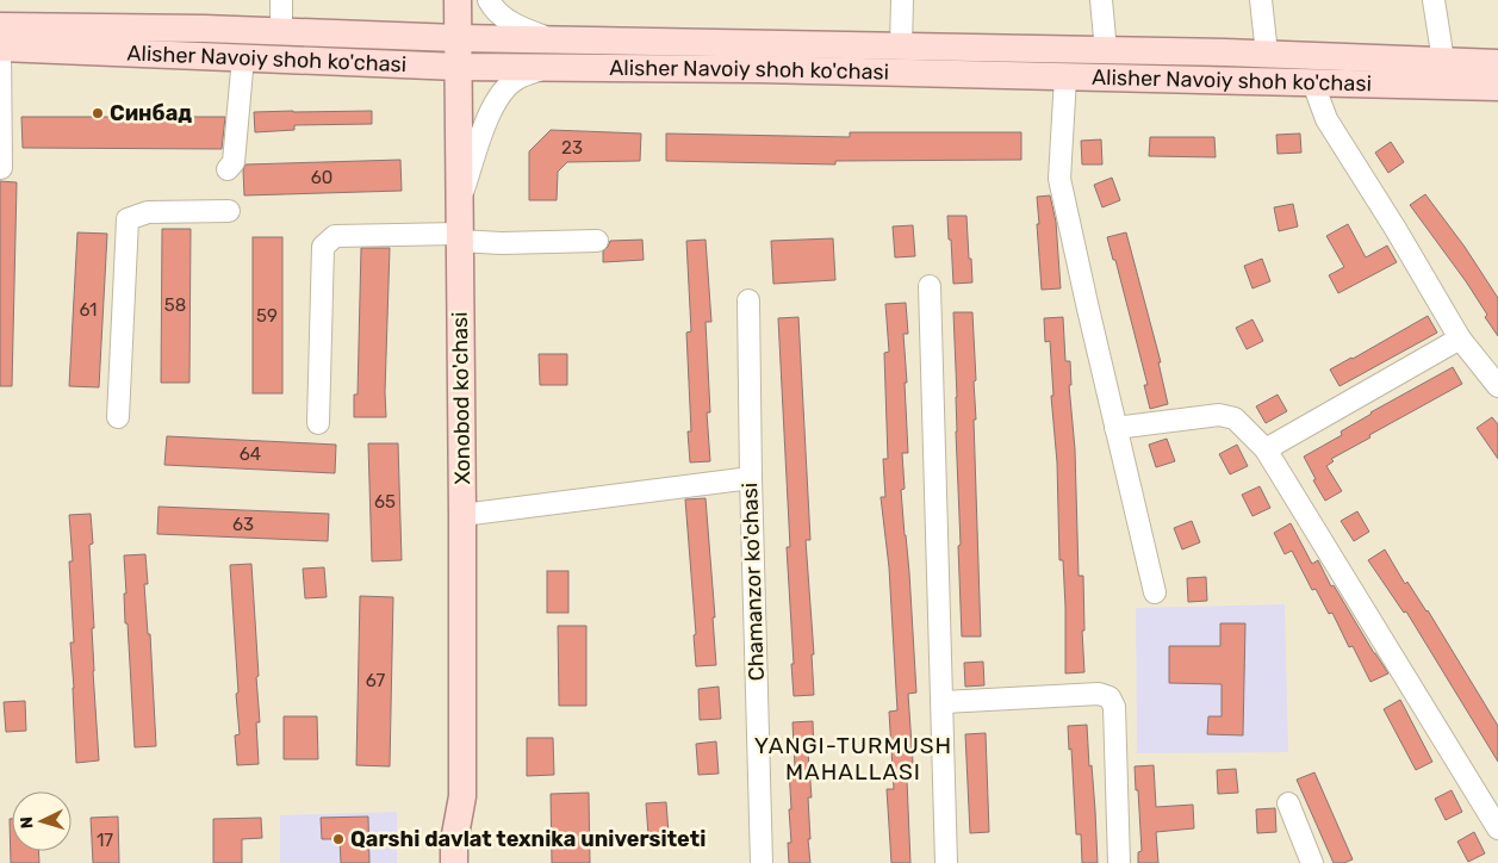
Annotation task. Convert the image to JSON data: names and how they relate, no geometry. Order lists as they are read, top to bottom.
{
  "streets": {
    "main road": ["Alisher Navoiy shoh ko'chasi", "Xonobod ko'chasi"],
    "street": ["Chamanzor ko'chasi"]
  },
  "crossings": [
    ["Alisher Navoiy shoh ko'chasi", "Xonobod ko'chasi"]
  ],
  "districts": ["YANGI-TURMUSH MAHALLASI"],
  "places": ["Синбад", "Qarshi davlat texnika universiteti"],
  "house_numbers": [
    "23",
    "60",
    "58",
    "61",
    "59",
    "64",
    "65",
    "63",
    "67",
    "17"
  ],
  "north": "left"
}
